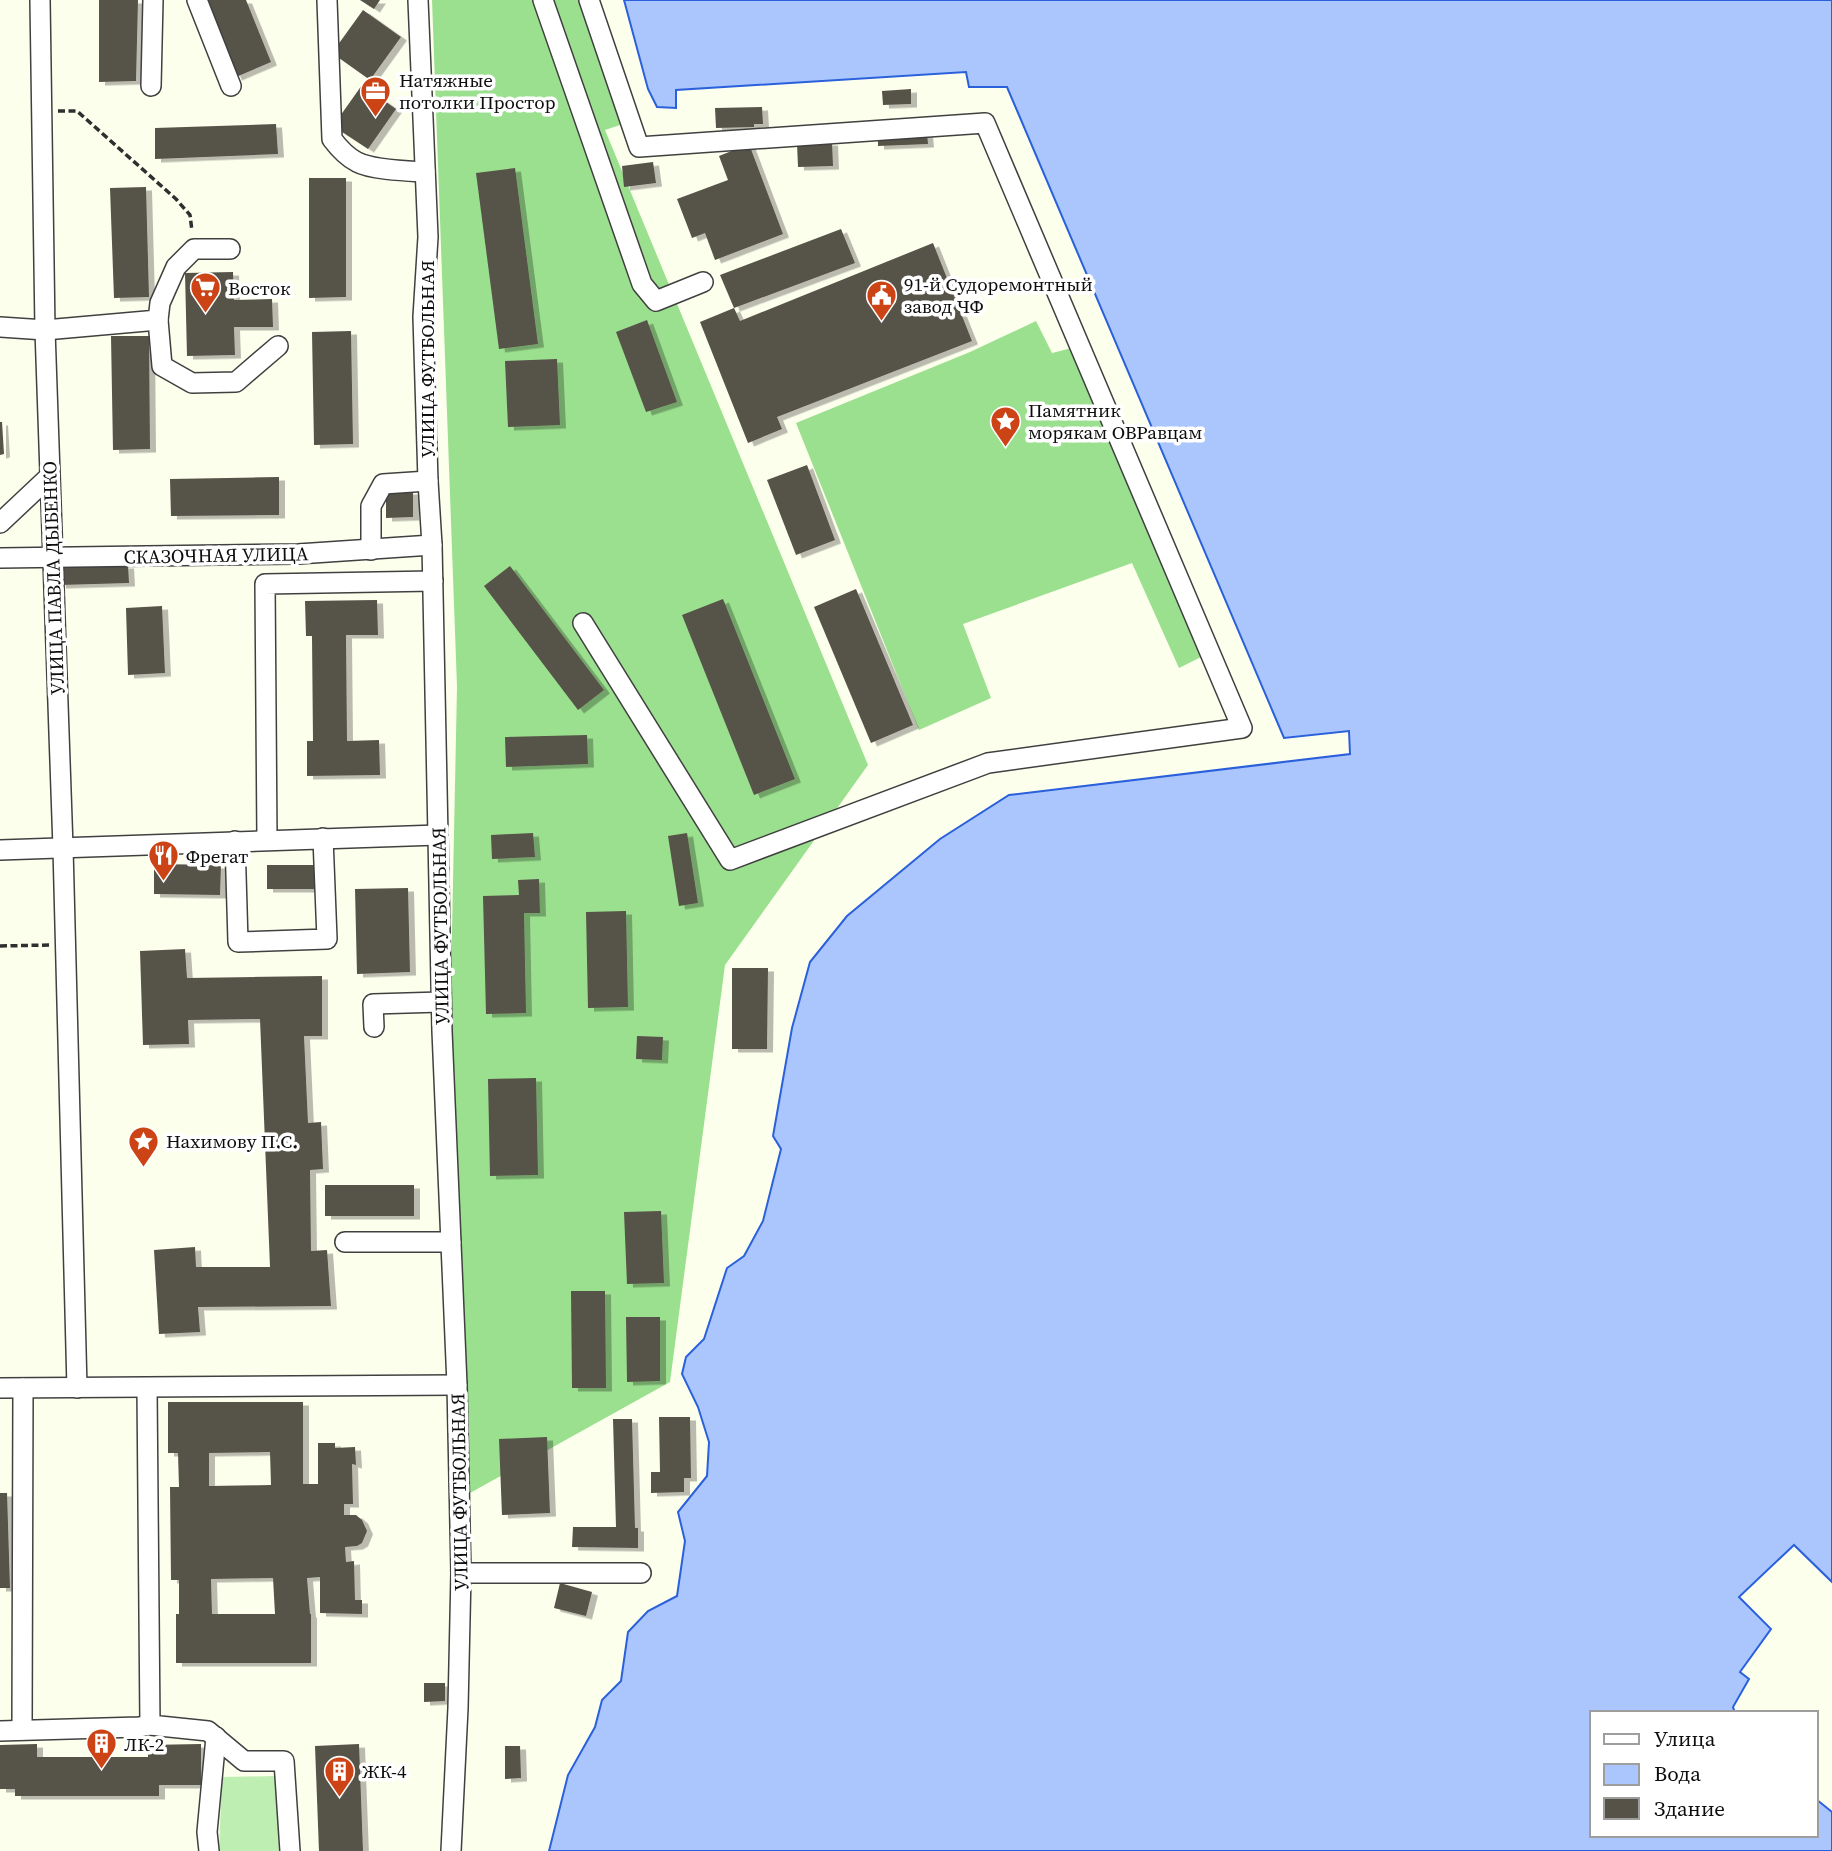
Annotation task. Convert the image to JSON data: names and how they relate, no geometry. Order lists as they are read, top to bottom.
{
  "streets": {
    "street": ["УЛИЦА ФУТБОЛЬНАЯ", "СКАЗОЧНАЯ УЛИЦА", "УЛИЦА ПАВЛА ДЫБЕНКО"]
  },
  "crossings": [
    ["УЛИЦА ФУТБОЛЬНАЯ", "СКАЗОЧНАЯ УЛИЦА"],
    ["СКАЗОЧНАЯ УЛИЦА", "УЛИЦА ПАВЛА ДЫБЕНКО"]
  ],
  "places": {
    "office": ["Натяжные потолки Простор"],
    "supermarket": ["Восток"],
    "public building": ["91-й Судоремонтный завод ЧФ"],
    "place": ["Памятник морякам ОВРавцам", "Нахимову П.С."],
    "restaurant": ["Фрегат"],
    "building": ["ЛК-2", "ЖК-4"]
  },
  "legend": ["Улица", "Вода", "Здание"]
}
